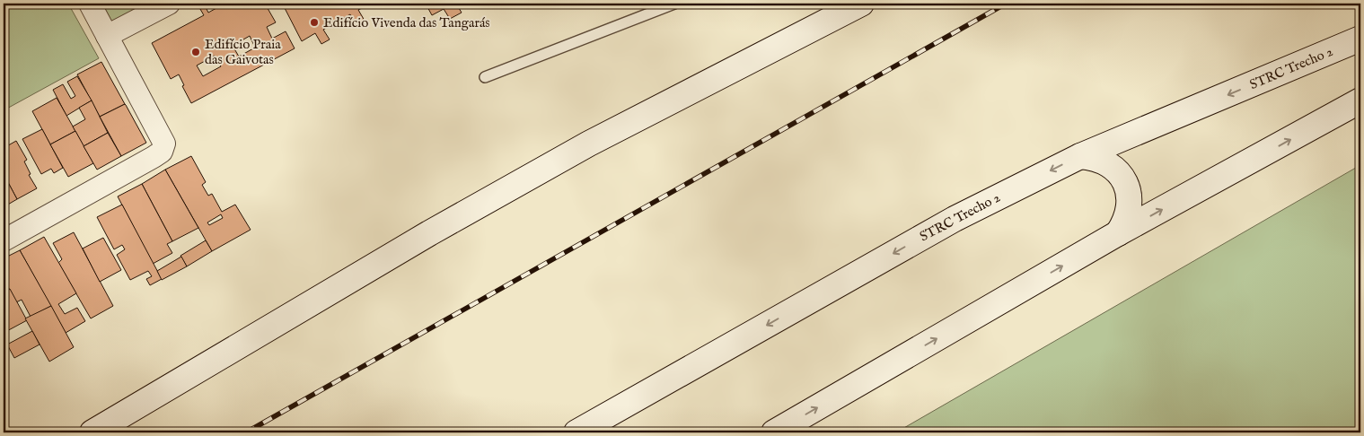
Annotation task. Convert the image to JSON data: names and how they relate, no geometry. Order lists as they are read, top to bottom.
{
  "streets": {
    "main road": ["STRC Trecho 2"]
  },
  "places": ["Edifício Vivenda das Tangarás", "Edifício Praia das Gaivotas"]
}
